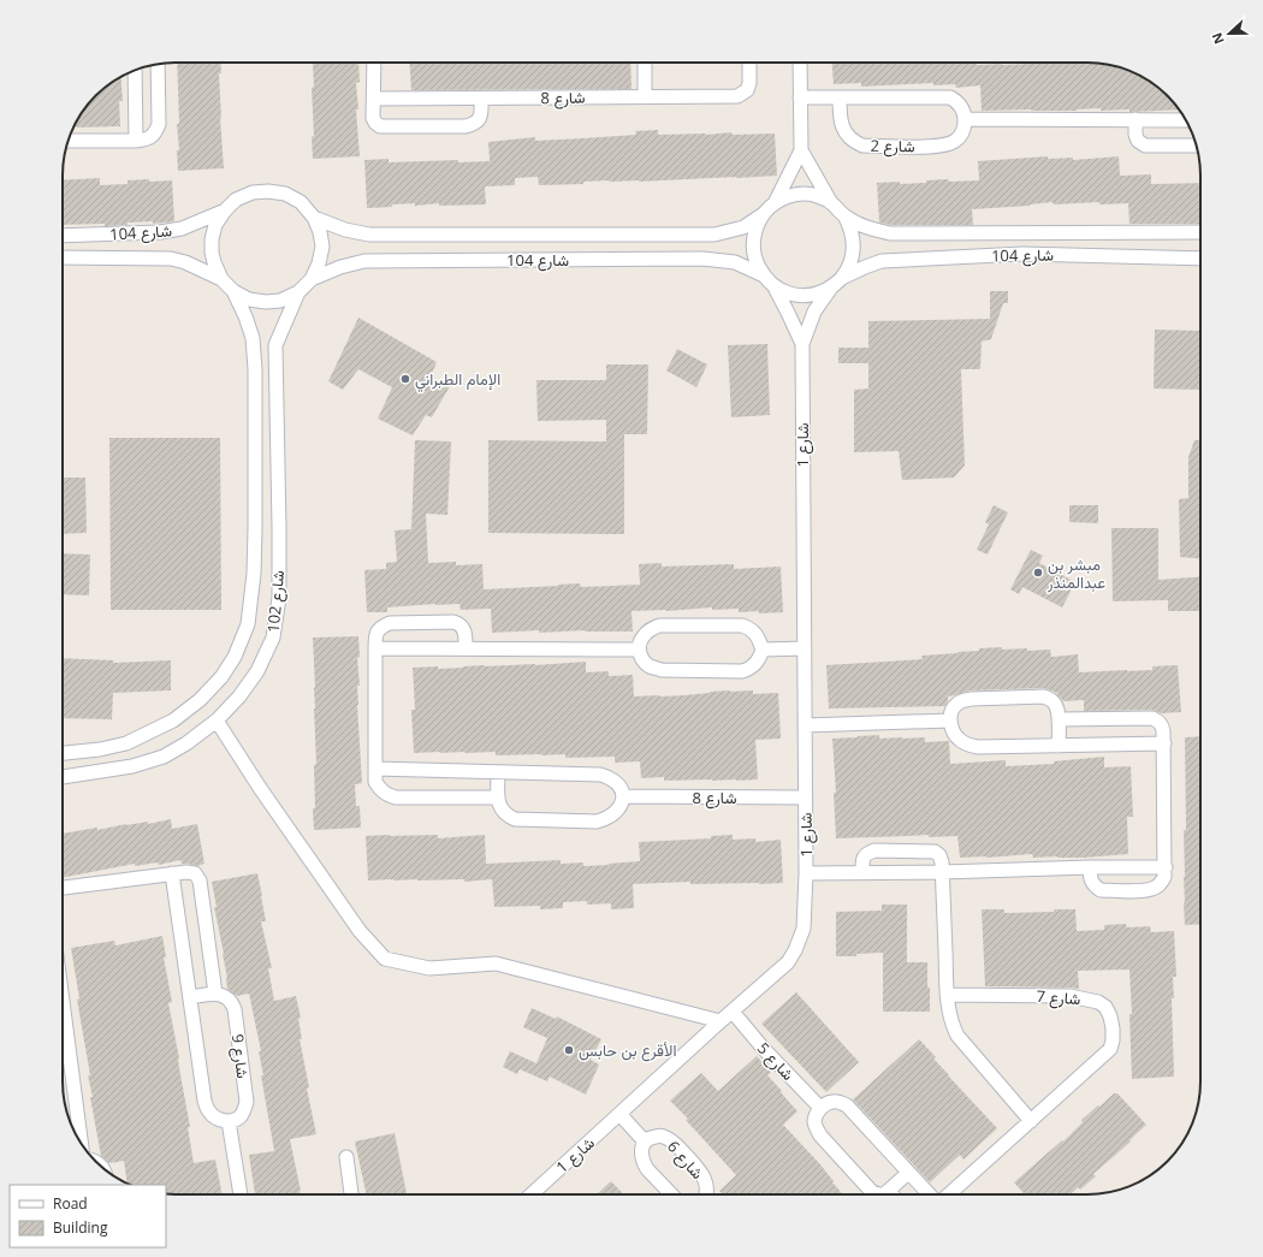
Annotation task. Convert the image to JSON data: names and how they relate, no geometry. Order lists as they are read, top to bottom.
{
  "streets": {
    "street": [
      "شارع 8",
      "شارع 2",
      "شارع 104",
      "شارع 1",
      "شارع 102",
      "شارع 7",
      "شارع 9",
      "شارع 5",
      "شارع 6"
    ]
  },
  "crossings": [
    ["شارع 8", "شارع 1"],
    ["شارع 104", "شارع 1"],
    ["شارع 104", "شارع 102"],
    ["شارع 1", "شارع 5"],
    ["شارع 1", "شارع 6"]
  ],
  "places": ["الإمام الطبراني", "مبشر بن عبدالمنذر", "الأقرع بن حابس"],
  "legend": ["Road", "Building"],
  "north": "left"
}
